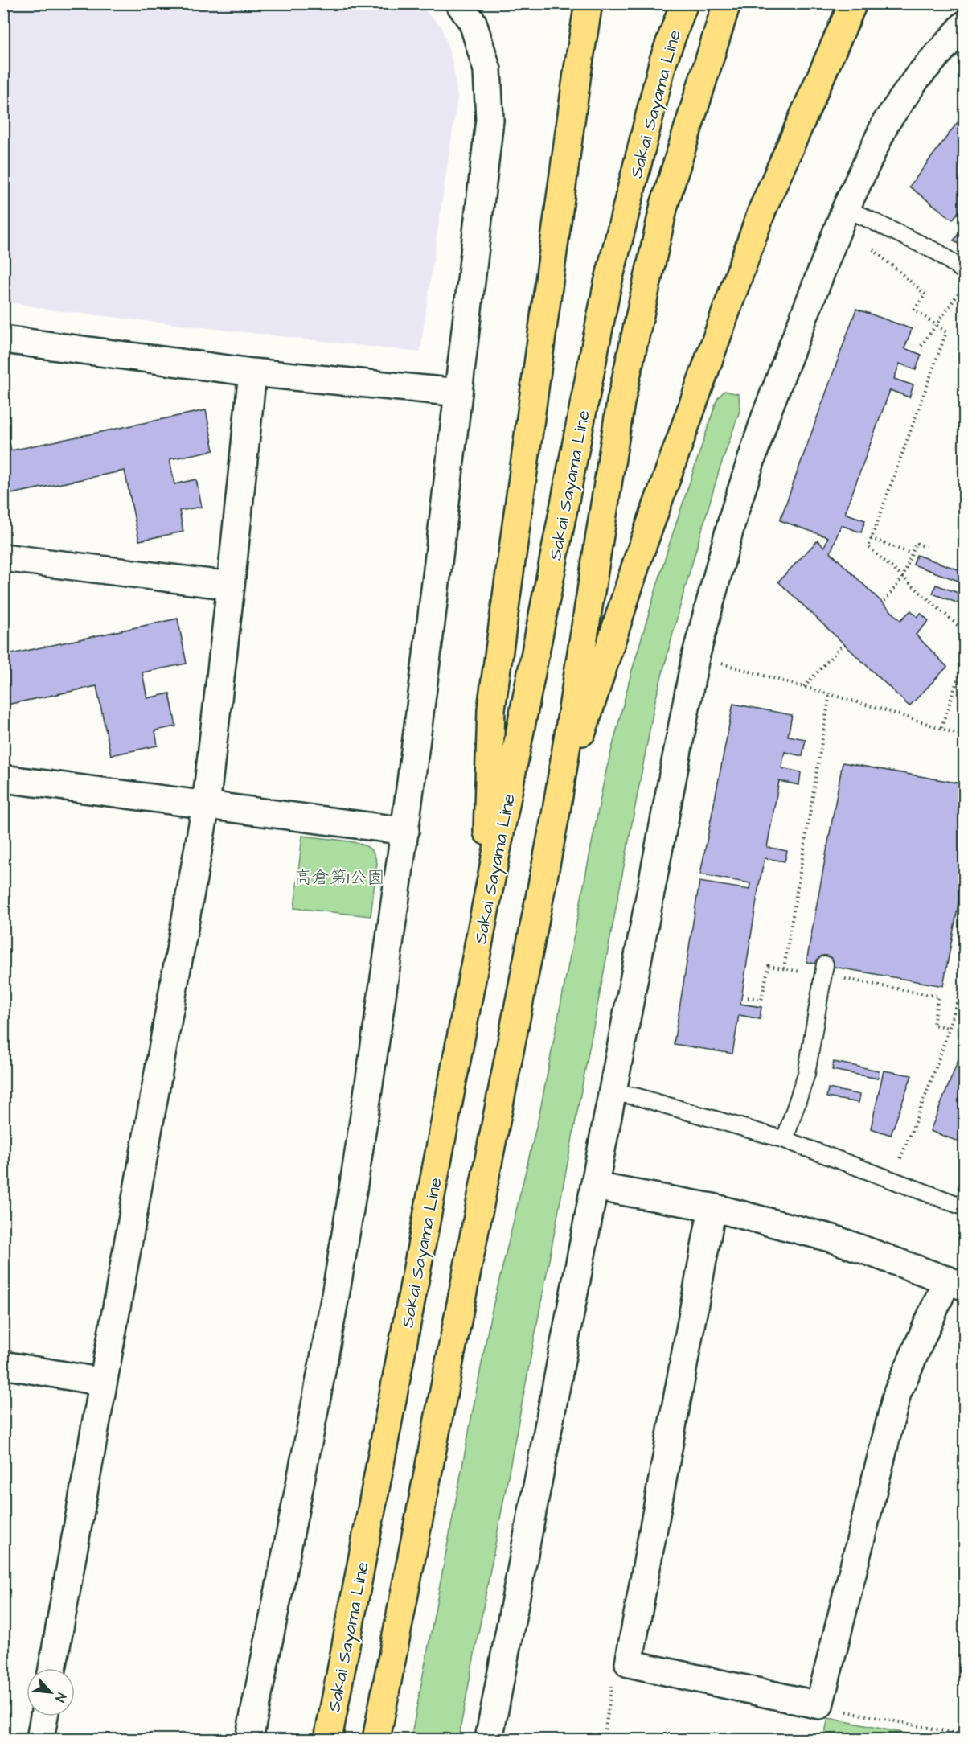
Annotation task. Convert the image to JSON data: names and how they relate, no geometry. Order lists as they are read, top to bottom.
{
  "streets": {
    "main road": ["Sakai Sayama Line"]
  },
  "parks": ["高倉第1公園"],
  "north": "bottom right"
}
